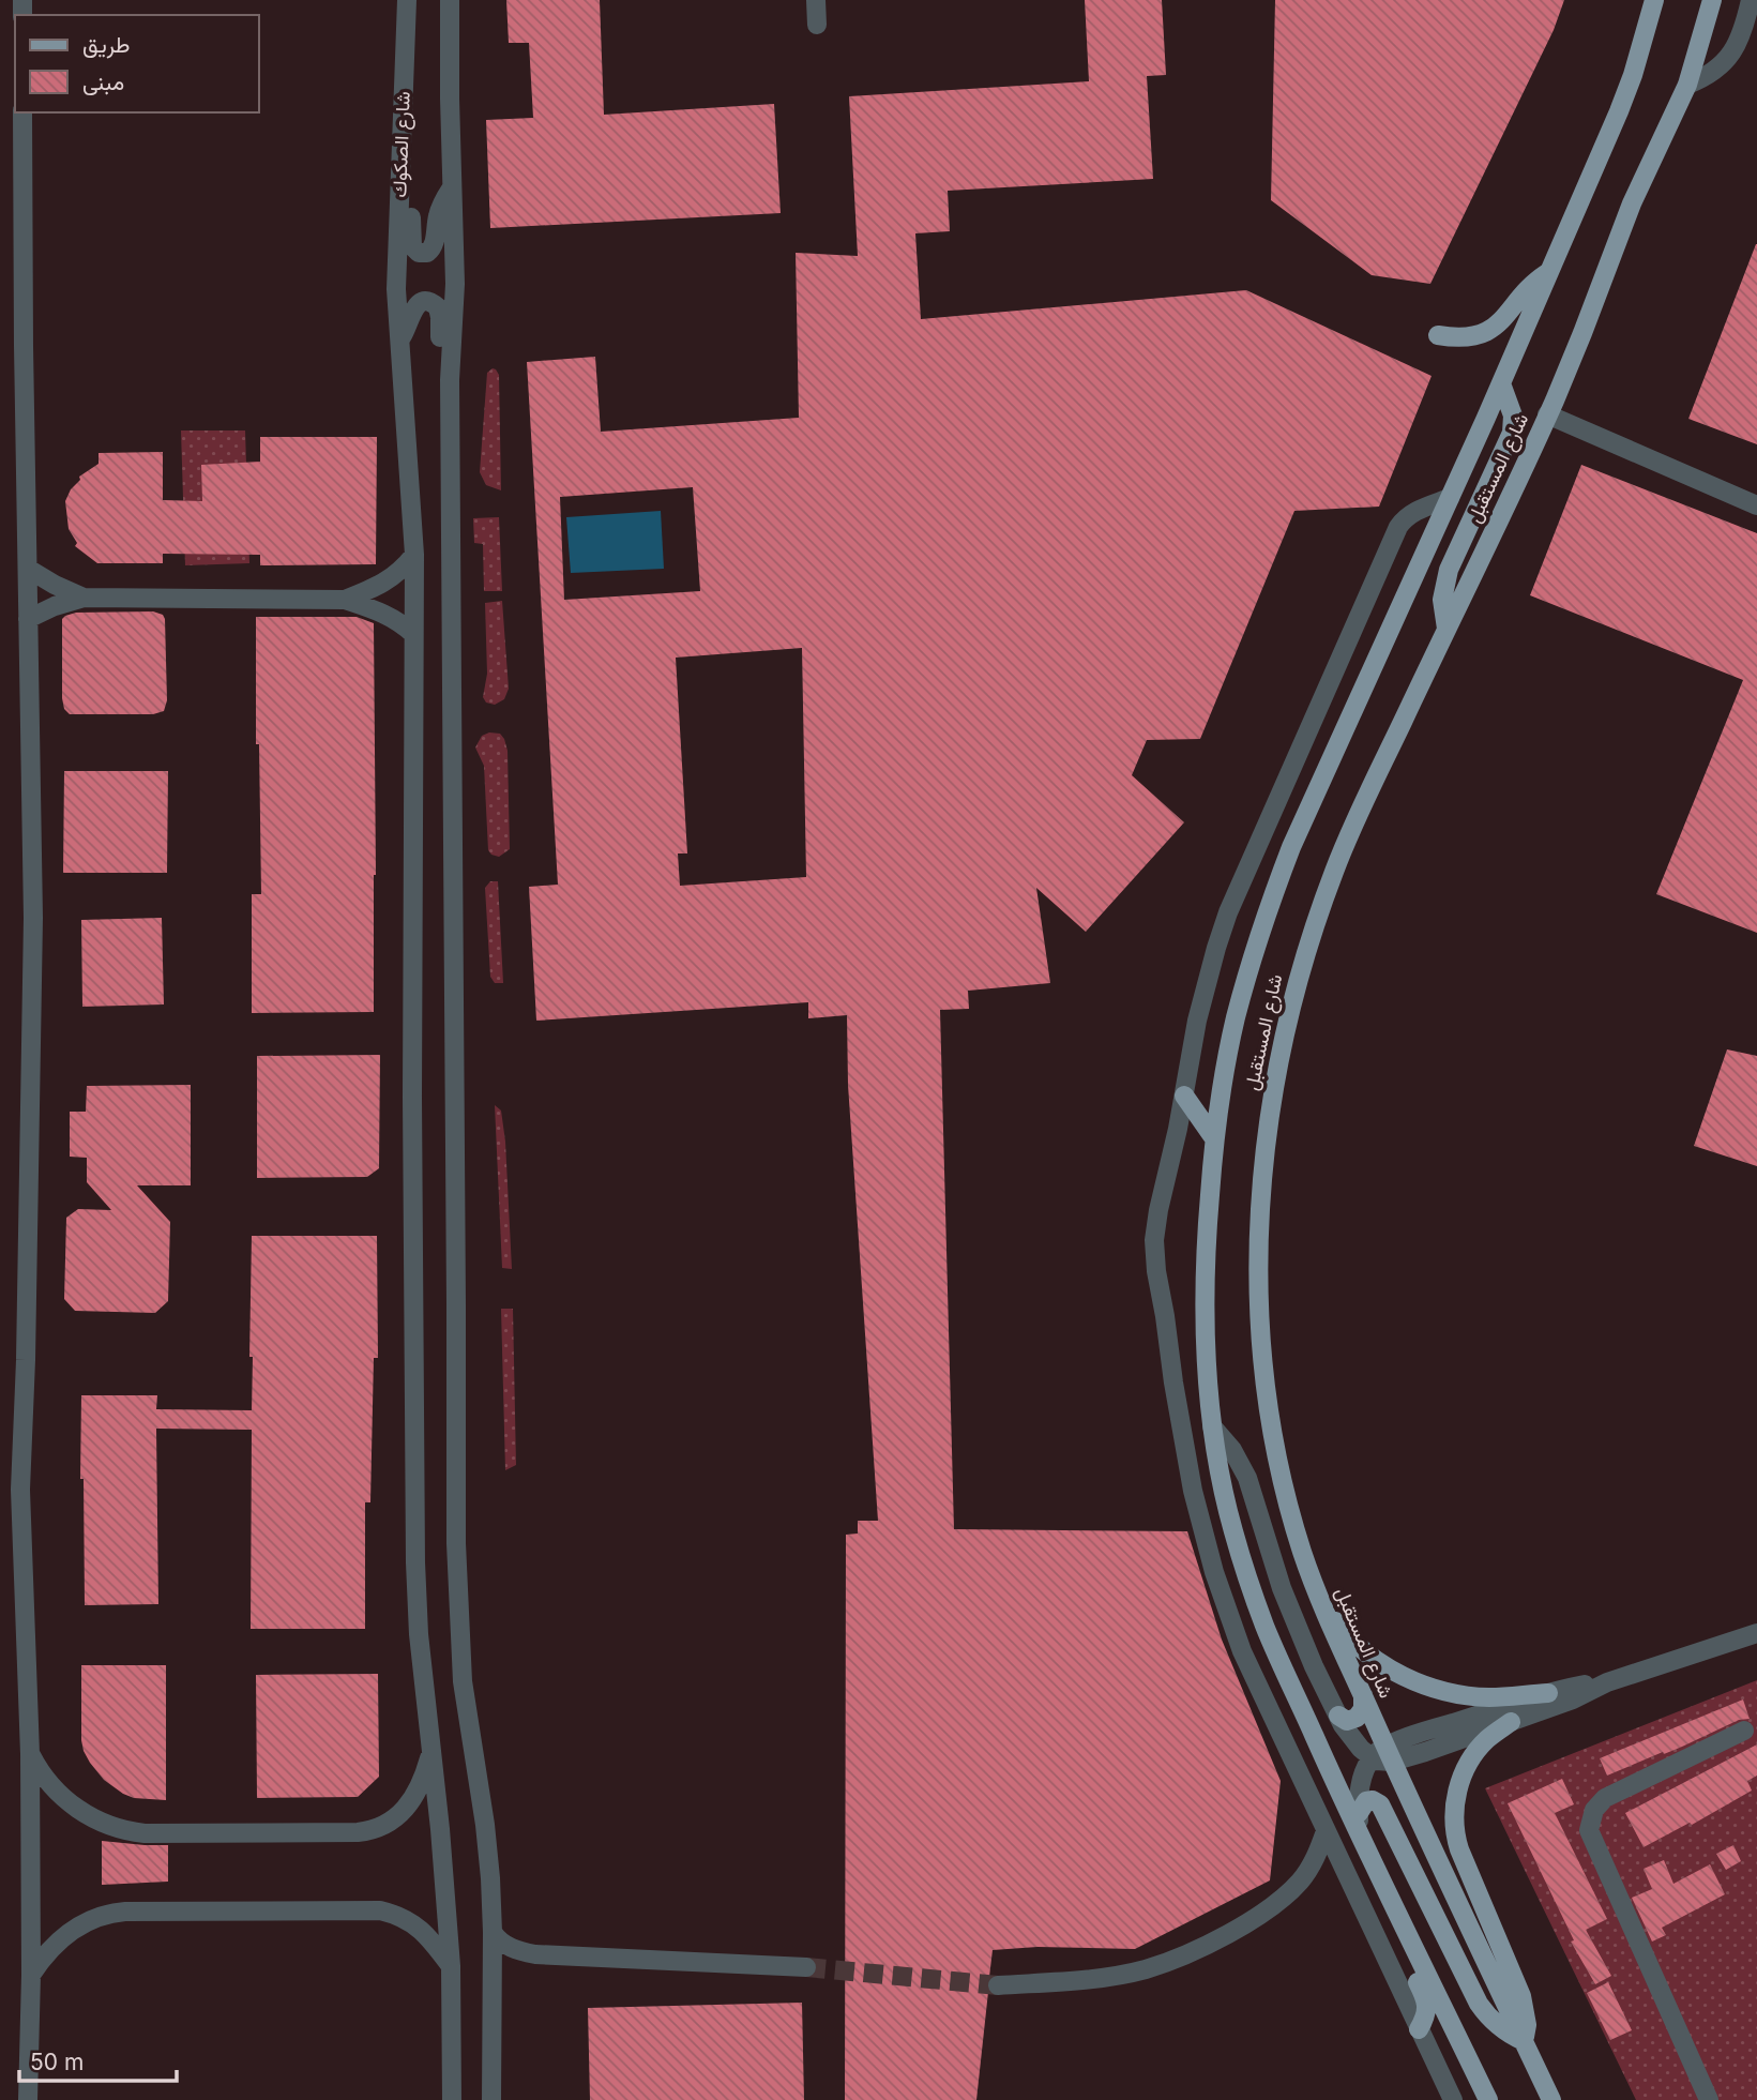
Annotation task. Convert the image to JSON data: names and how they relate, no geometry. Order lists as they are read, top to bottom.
{
  "streets": {
    "main road": ["شارع المستقبل"],
    "street": ["شارع الصكوك"]
  },
  "legend": ["طريق", "مبنى"],
  "scale_bar": "50 m"
}
